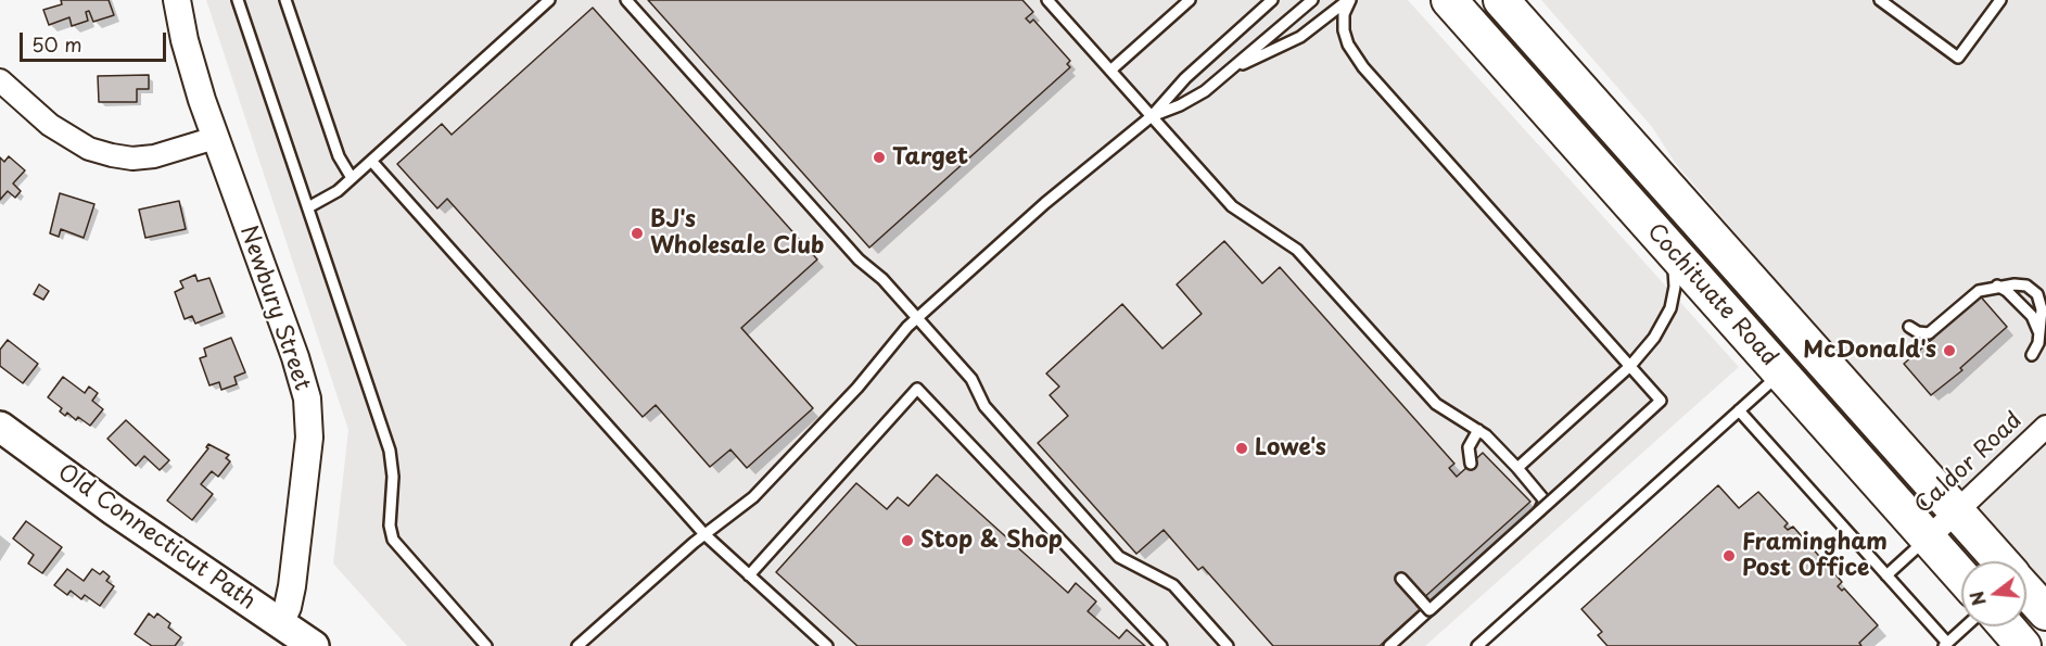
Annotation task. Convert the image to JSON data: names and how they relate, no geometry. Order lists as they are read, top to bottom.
{
  "streets": {
    "main road": ["Cochituate Road", "Old Connecticut Path"],
    "street": ["Newbury Street", "Caldor Road"]
  },
  "crossings": [
    ["Cochituate Road", "Caldor Road"],
    ["Newbury Street", "Old Connecticut Path"]
  ],
  "places": [
    "Target",
    "BJ's Wholesale Club",
    "McDonald's",
    "Lowe's",
    "Stop & Shop",
    "Framingham Post Office"
  ],
  "scale_bar": "50 m",
  "north": "left"
}
